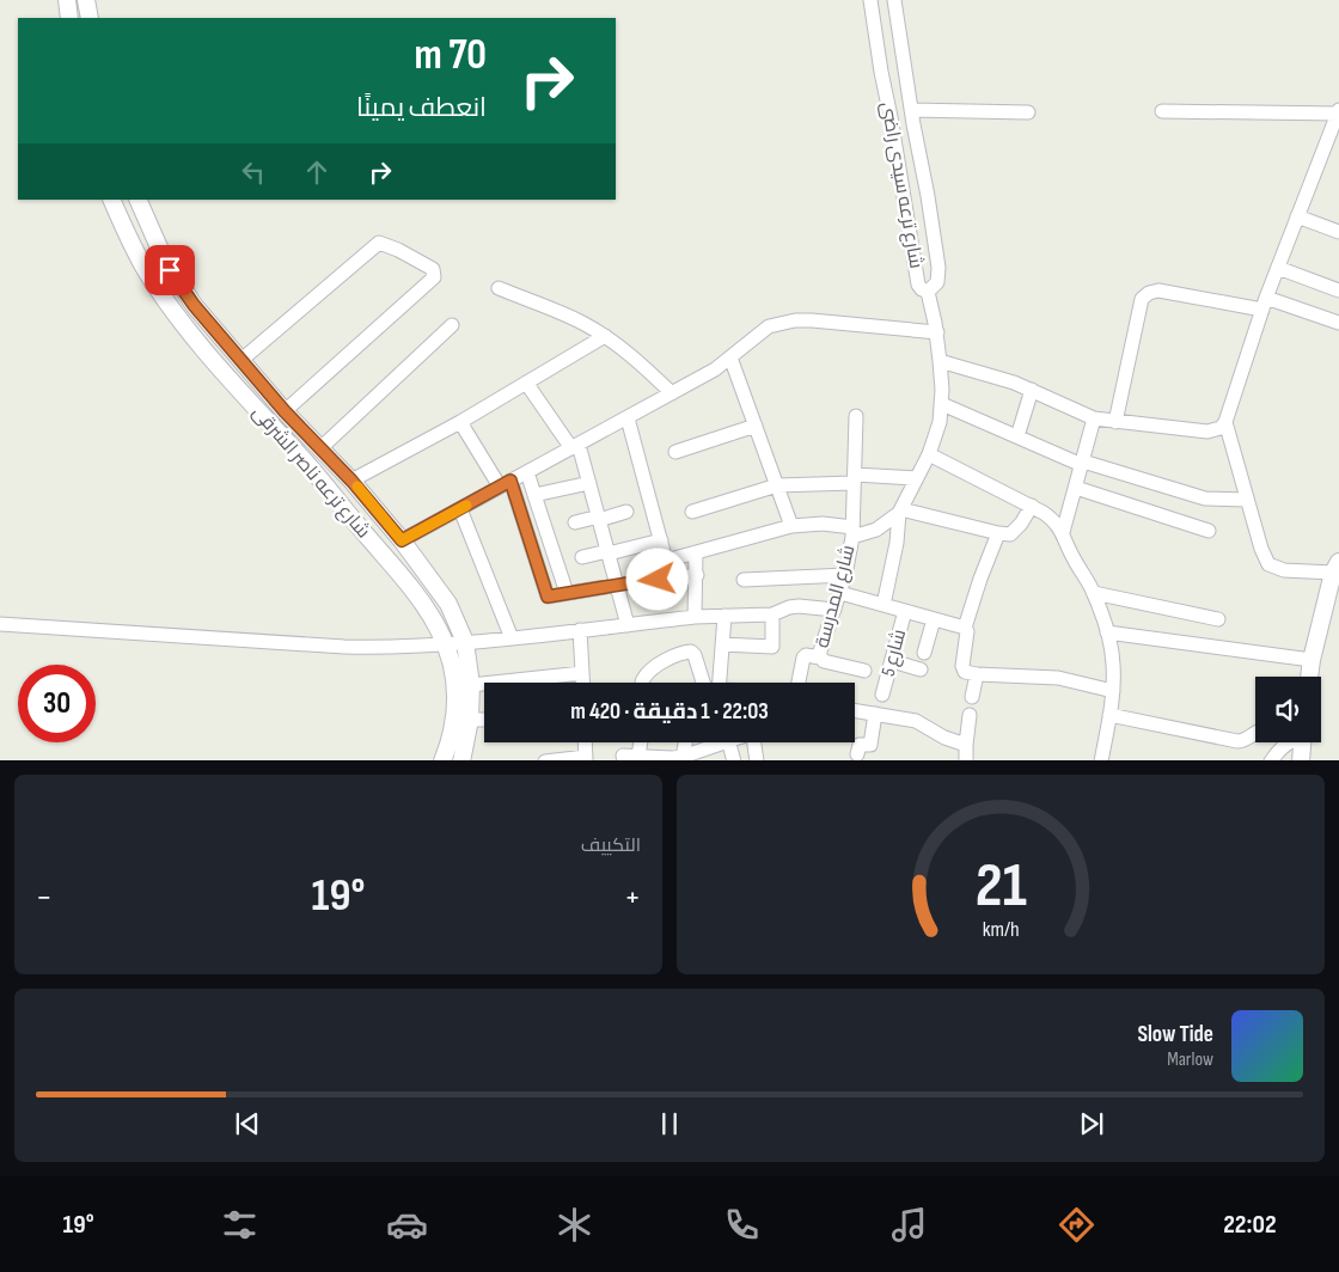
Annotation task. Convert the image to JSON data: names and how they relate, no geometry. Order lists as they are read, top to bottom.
{
  "streets": {
    "street": [
      "شارع ترعه سيدى راضى",
      "شارع ترعه ناصر الشرقى",
      "شارع المدرسة",
      "شارع 5"
    ]
  },
  "page": {
    "turn": ["70 m", "انعطف يمينًا"],
    "limit": "30",
    "trip": "22:03 · 1 دقيقة · 420 m",
    "tile": "التكييف",
    "heat": ["−", "19°", "+"],
    "song": ["Slow Tide", "Marlow"],
    "tabs": ["22:02", "19°"],
    "gauge": ["21", "km/h"]
  }
}
